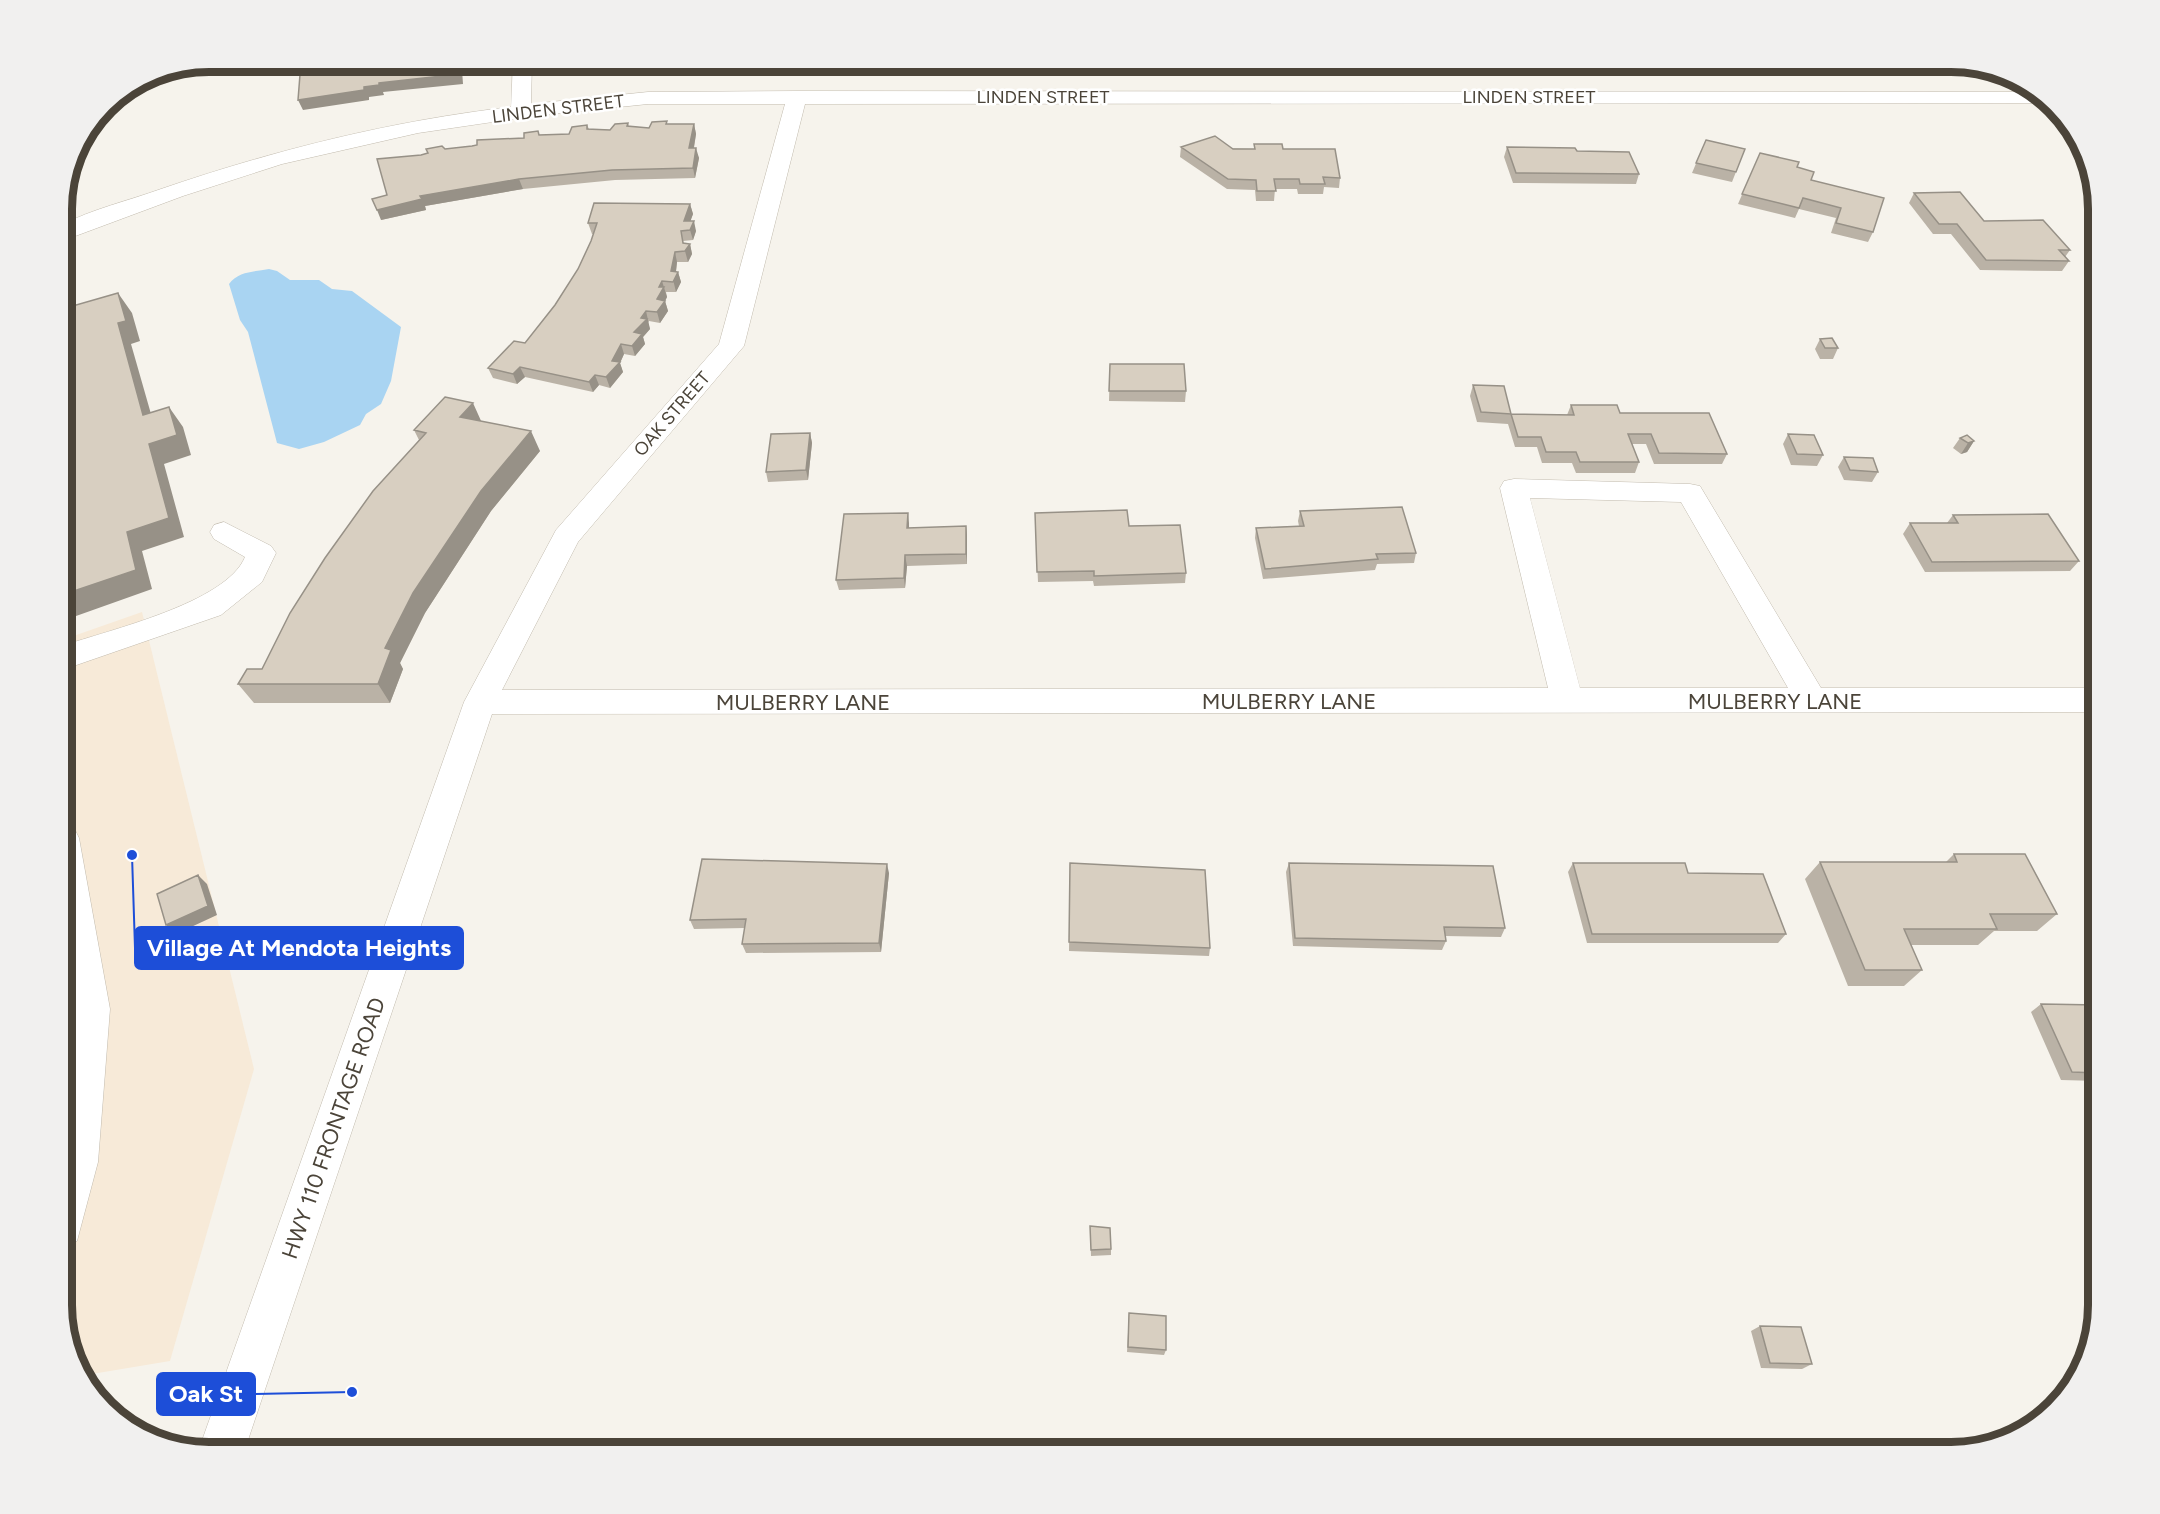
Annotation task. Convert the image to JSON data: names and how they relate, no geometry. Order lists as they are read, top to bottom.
{
  "streets": {
    "street": [
      "LINDEN STREET",
      "OAK STREET",
      "MULBERRY LANE",
      "HWY 110 FRONTAGE ROAD"
    ]
  },
  "crossings": [
    ["LINDEN STREET", "OAK STREET"],
    ["OAK STREET", "MULBERRY LANE"],
    ["OAK STREET", "HWY 110 FRONTAGE ROAD"],
    ["MULBERRY LANE", "HWY 110 FRONTAGE ROAD"]
  ],
  "places": ["Village At Mendota Heights", "Oak St"]
}
